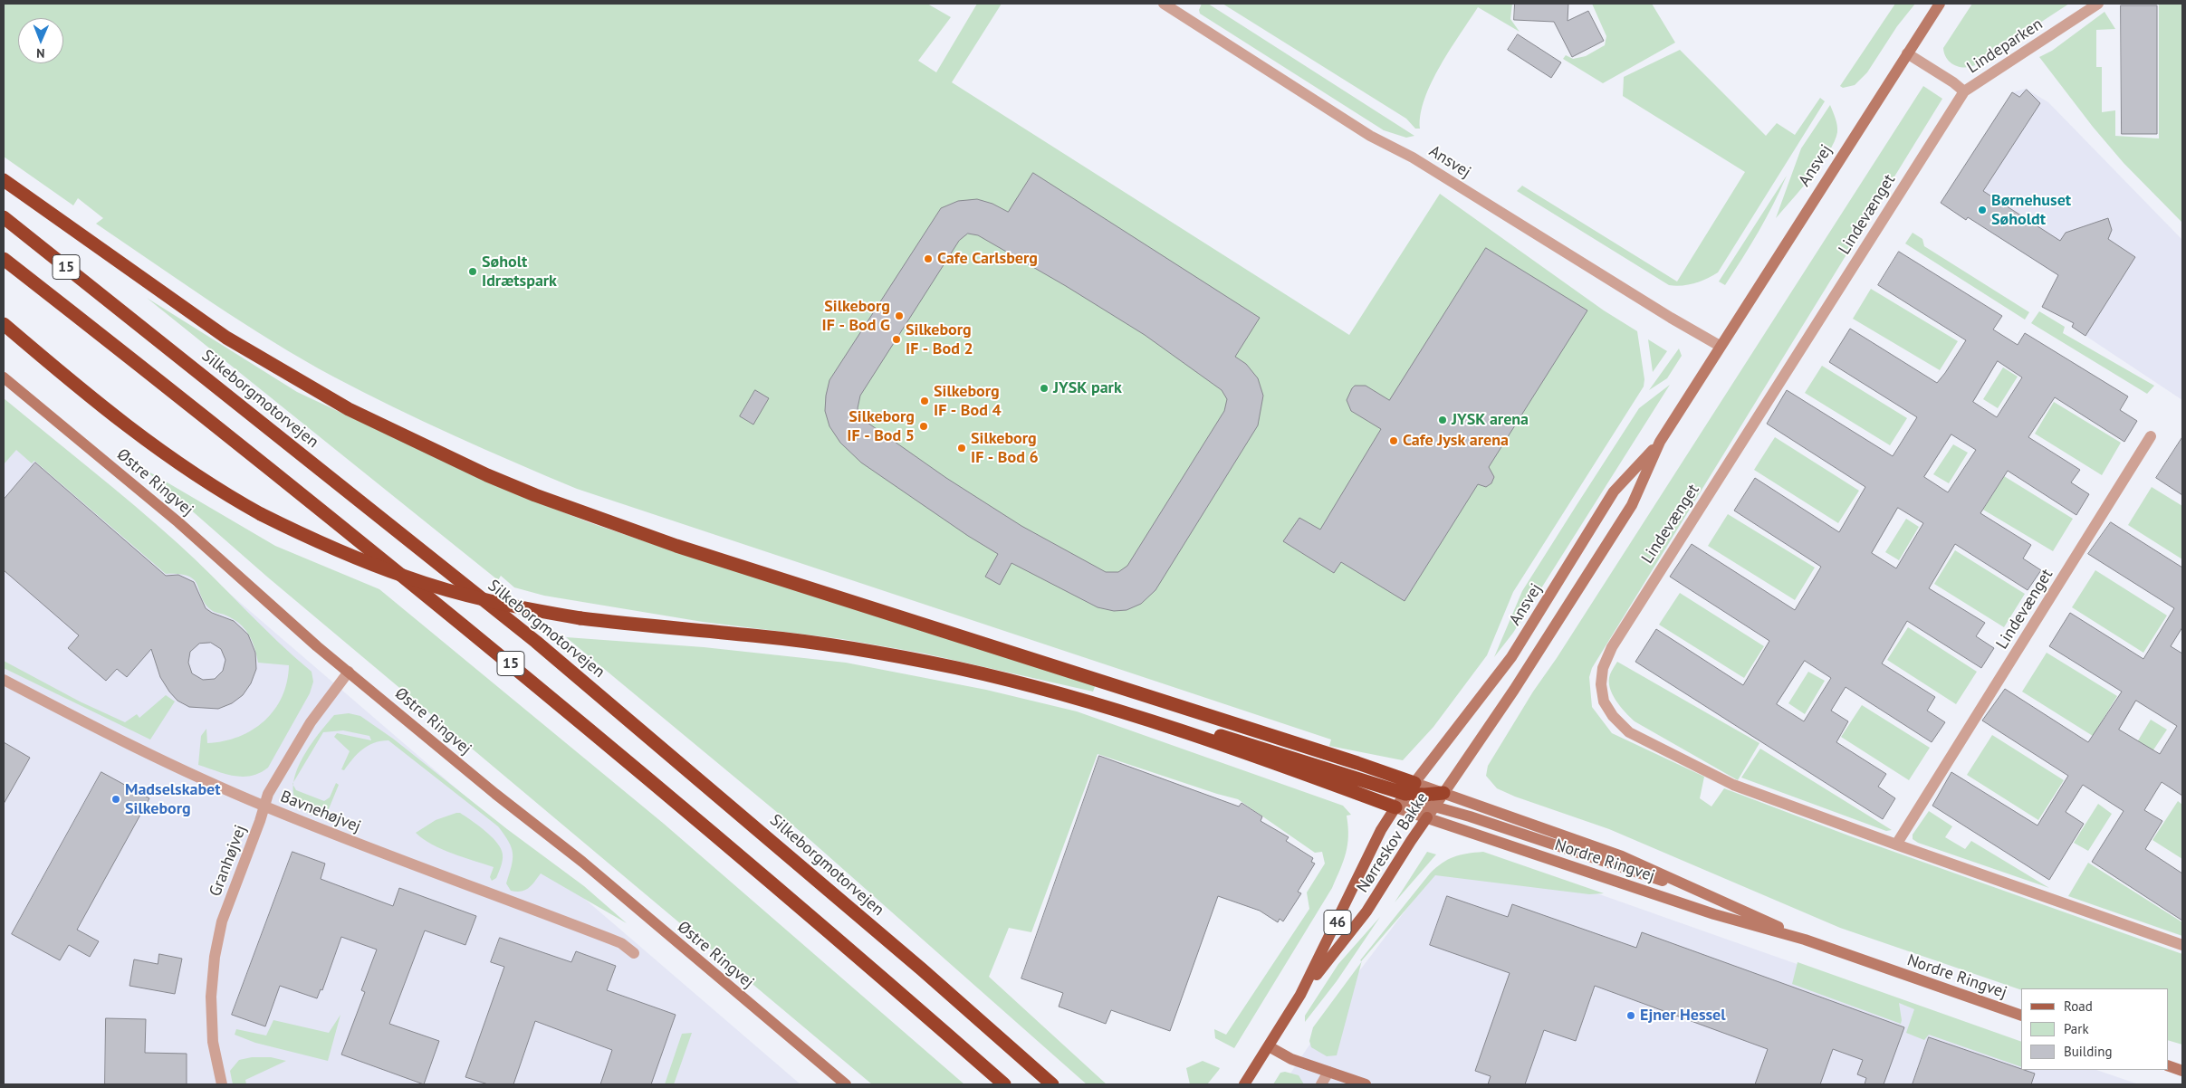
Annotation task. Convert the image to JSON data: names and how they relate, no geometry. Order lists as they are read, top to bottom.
{
  "streets": {
    "highway": ["15", "Silkeborgmotorvejen"],
    "main road": [
      "Ansvej",
      "Østre Ringvej",
      "Nørreskov Bakke",
      "Nordre Ringvej",
      "46"
    ],
    "street": [
      "Lindeparken",
      "Lindevænget",
      "Bavnehøjvej",
      "Granhøjvej"
    ]
  },
  "crossings": [
    ["Lindeparken", "Ansvej"],
    ["Lindeparken", "Lindevænget"],
    ["Ansvej", "Nørreskov Bakke"],
    ["Ansvej", "Nordre Ringvej"],
    ["Østre Ringvej", "Granhøjvej"],
    ["Bavnehøjvej", "Granhøjvej"],
    ["Nørreskov Bakke", "Nordre Ringvej"]
  ],
  "places": [
    "Børnehuset Søholdt",
    "Cafe Carlsberg",
    "Søholt Idrætspark",
    "Silkeborg IF - Bod G",
    "Silkeborg IF - Bod 2",
    "JYSK park",
    "Silkeborg IF - Bod 4",
    "JYSK arena",
    "Silkeborg IF - Bod 5",
    "Cafe Jysk arena",
    "Silkeborg IF - Bod 6",
    "Madselskabet Silkeborg",
    "Ejner Hessel"
  ],
  "legend": ["Road", "Park", "Building"],
  "north": "bottom"
}
